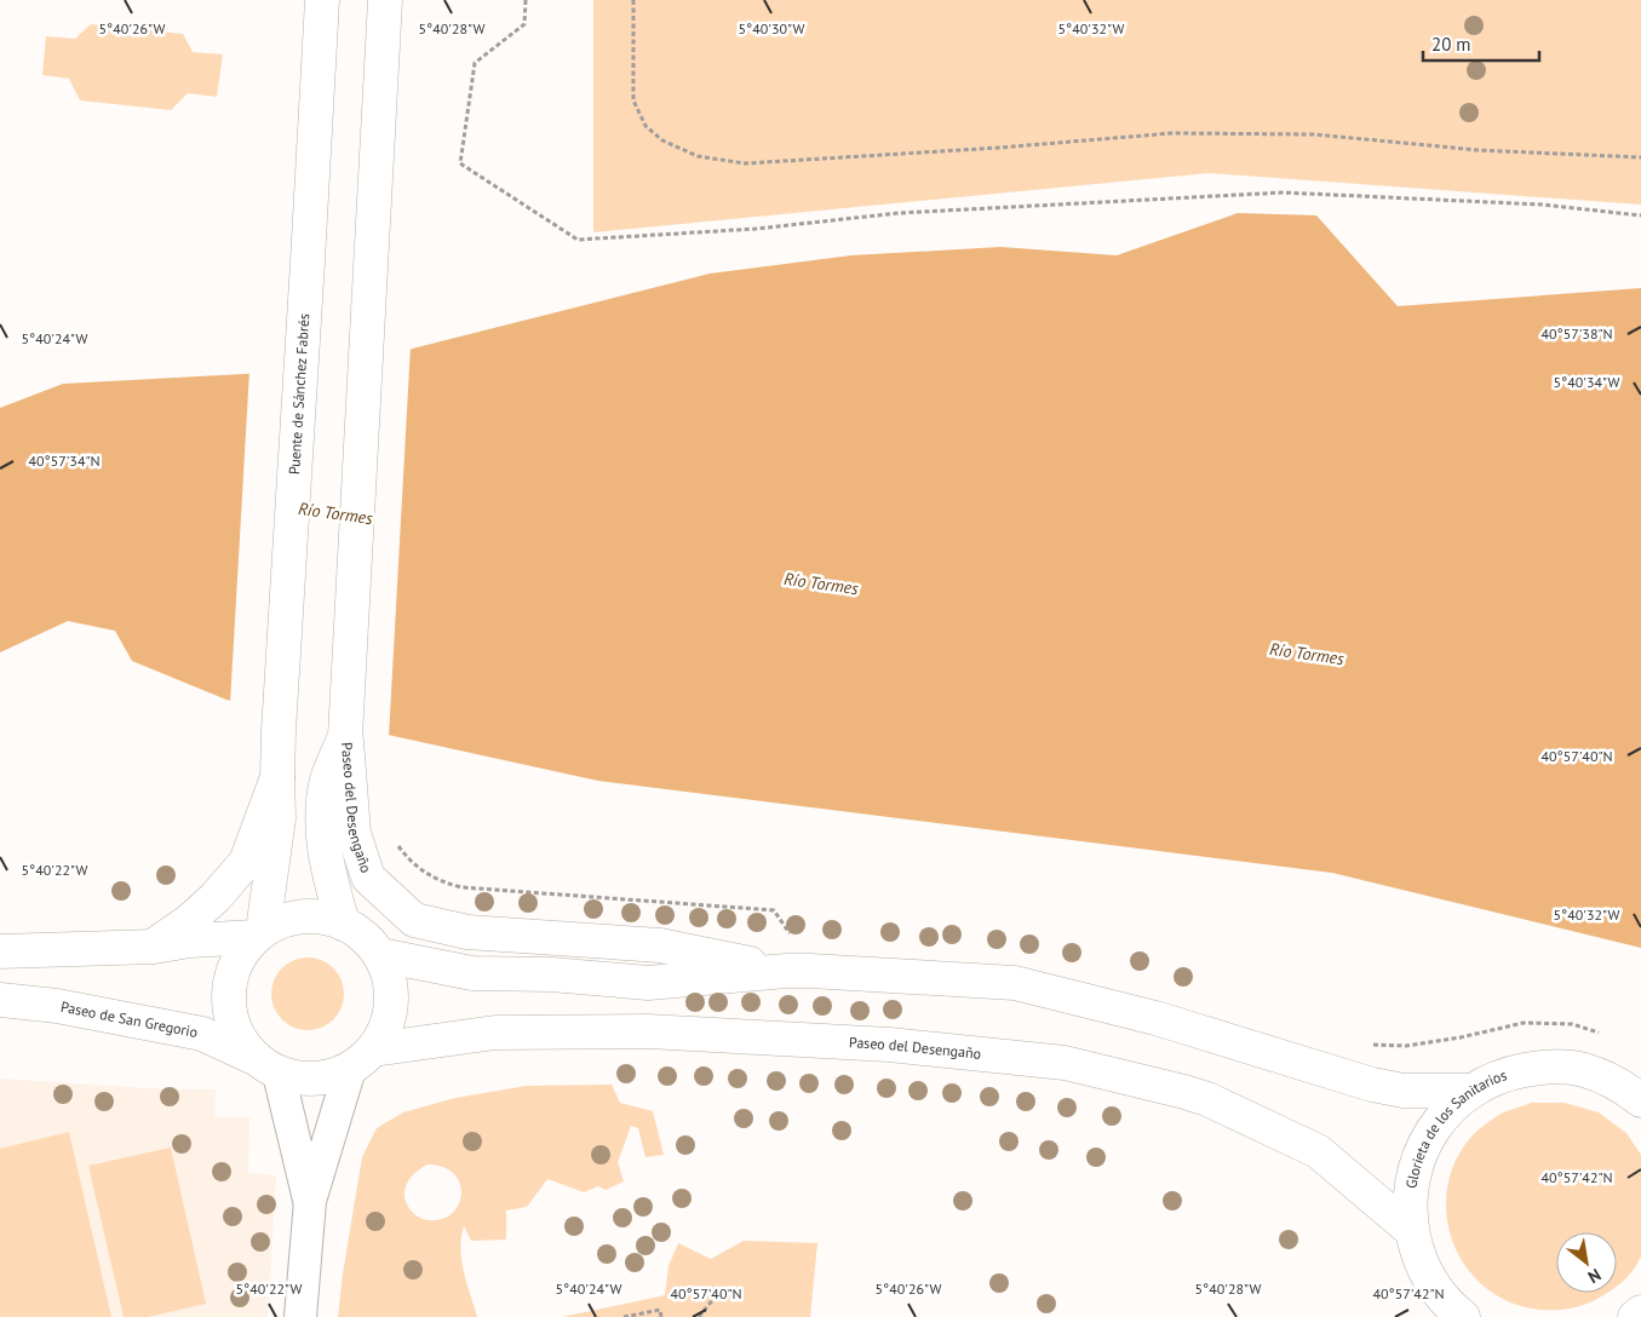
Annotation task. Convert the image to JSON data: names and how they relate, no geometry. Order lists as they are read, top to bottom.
{
  "streets": {
    "main road": [
      "Puente de Sánchez Fabrés",
      "Paseo del Desengaño",
      "Paseo de San Gregorio",
      "Glorieta de los Sanitarios"
    ]
  },
  "crossings": [
    ["Puente de Sánchez Fabrés", "Paseo del Desengaño"],
    ["Puente de Sánchez Fabrés", "Paseo de San Gregorio"],
    ["Paseo del Desengaño", "Paseo de San Gregorio"],
    ["Paseo del Desengaño", "Glorieta de los Sanitarios"]
  ],
  "water": ["Río Tormes"],
  "scale_bar": "20 m",
  "north": "bottom right",
  "coordinates": [
    "5°40'26\"W",
    "5°40'28\"W",
    "5°40'30\"W",
    "5°40'32\"W",
    "40°57'38\"N",
    "5°40'24\"W",
    "5°40'34\"W",
    "40°57'34\"N",
    "40°57'40\"N",
    "5°40'22\"W",
    "40°57'42\"N"
  ]
}
